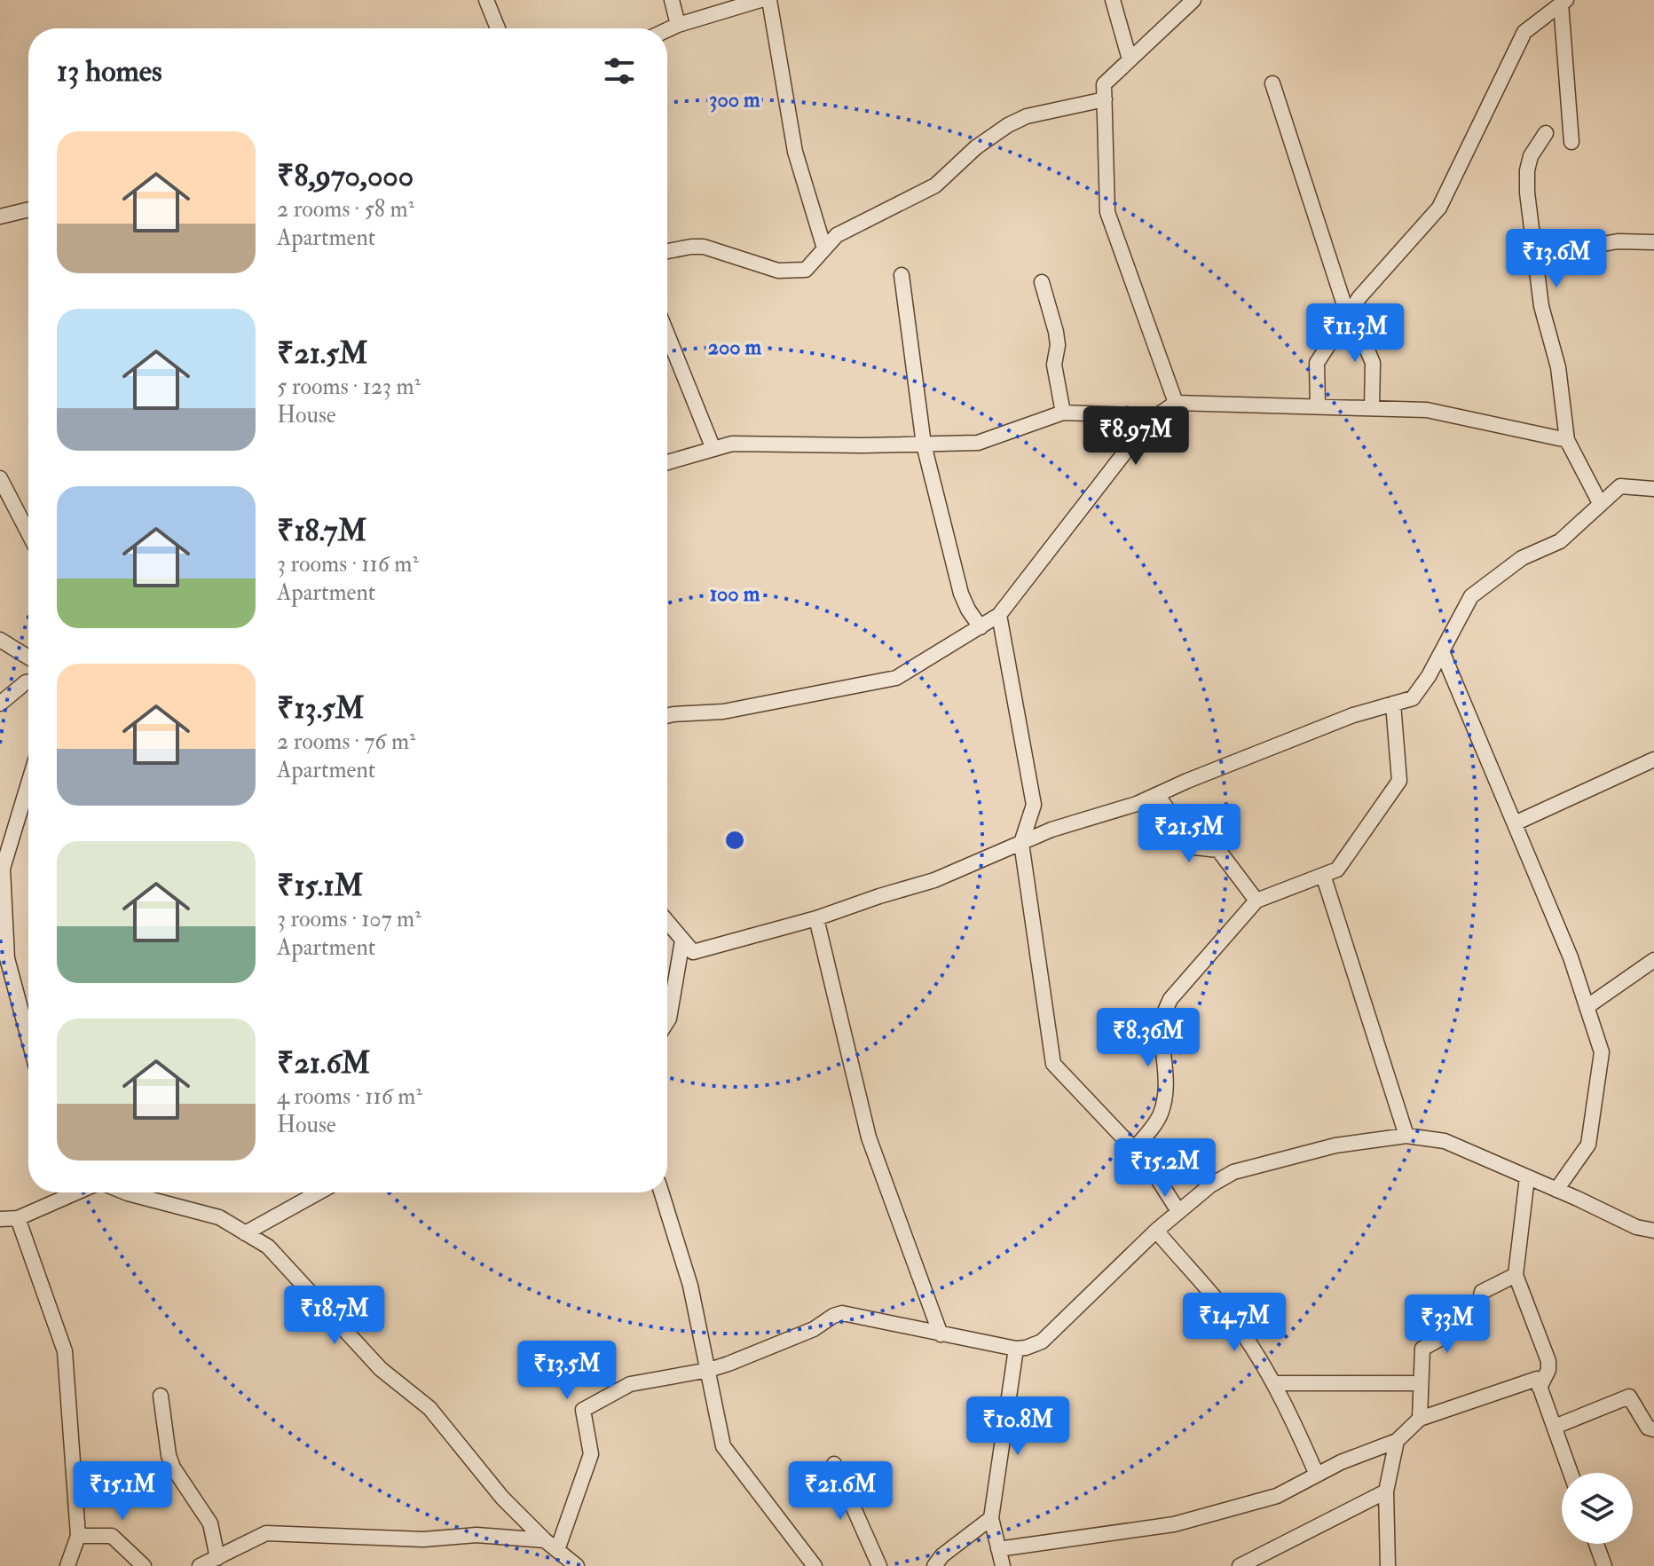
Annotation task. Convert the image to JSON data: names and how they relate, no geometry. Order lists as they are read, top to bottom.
{
  "page": {
    "heading": "13 homes",
    "list": [
      {
        "name": "₹8,970,000",
        "note": "2 rooms · 58 m² · Apartment"
      },
      {
        "name": "₹21.5M",
        "note": "5 rooms · 123 m² · House"
      },
      {
        "name": "₹18.7M",
        "note": "3 rooms · 116 m² · Apartment"
      },
      {
        "name": "₹13.5M",
        "note": "2 rooms · 76 m² · Apartment"
      },
      {
        "name": "₹15.1M",
        "note": "3 rooms · 107 m² · Apartment"
      },
      {
        "name": "₹21.6M",
        "note": "4 rooms · 116 m² · House"
      }
    ],
    "price": [
      "₹13.6M",
      "₹11.3M",
      "₹8.97M",
      "₹21.5M",
      "₹8.36M",
      "₹15.2M",
      "₹18.7M",
      "₹14.7M",
      "₹33M",
      "₹13.5M",
      "₹10.8M",
      "₹15.1M",
      "₹21.6M"
    ]
  },
  "rings": ["300 m", "200 m", "100 m"]
}
